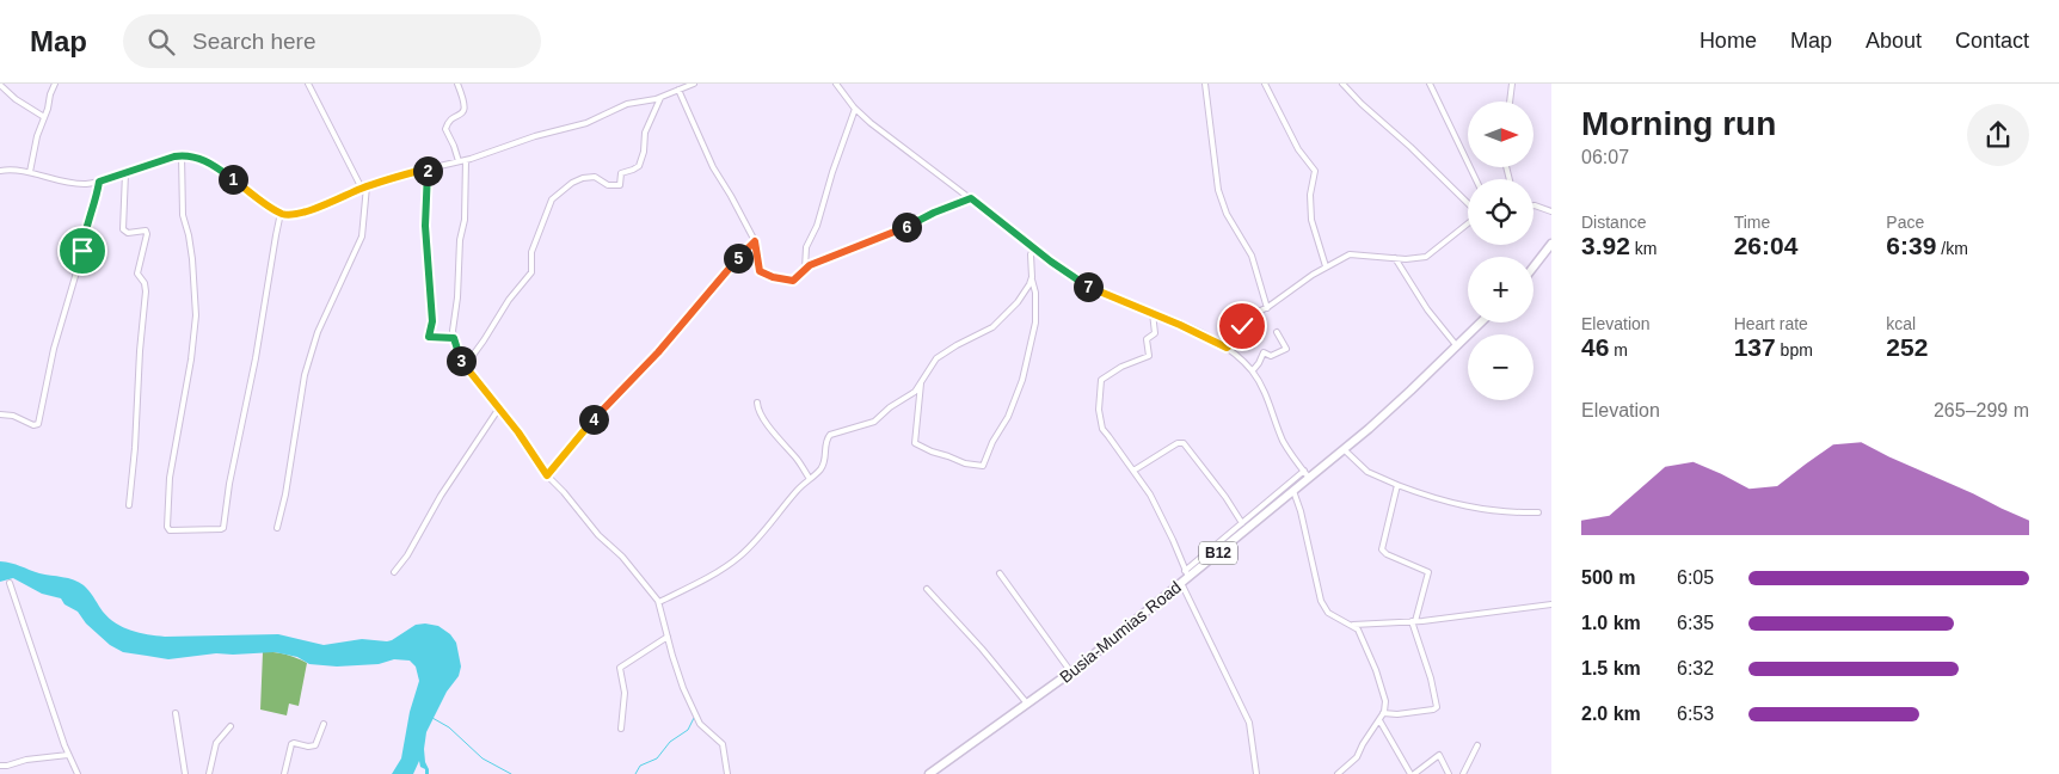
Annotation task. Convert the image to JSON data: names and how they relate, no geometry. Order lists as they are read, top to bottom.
{
  "streets": {
    "highway": ["B12", "Busia-Mumias Road"]
  },
  "north": "right",
  "page": {
    "header": "Map",
    "search": "Search here",
    "nav": [
      "Home",
      "Map",
      "About",
      "Contact"
    ],
    "heading": ["Morning run", "06:07"],
    "map_buttons": ["+", "−"],
    "pins": [
      "2",
      "1",
      "6",
      "5",
      "7",
      "3",
      "4"
    ],
    "stats": [
      ["Distance", "3.92 km"],
      ["Time", "26:04"],
      ["Pace", "6:39 /km"],
      ["Elevation", "46 m"],
      ["Heart rate", "137 bpm"],
      ["kcal", "252"]
    ],
    "chart": ["Elevation", "265–299 m"],
    "list": [
      {
        "name": "500 m",
        "note": "6:05"
      },
      {
        "name": "1.0 km",
        "note": "6:35"
      },
      {
        "name": "1.5 km",
        "note": "6:32"
      },
      {
        "name": "2.0 km",
        "note": "6:53"
      }
    ]
  }
}
